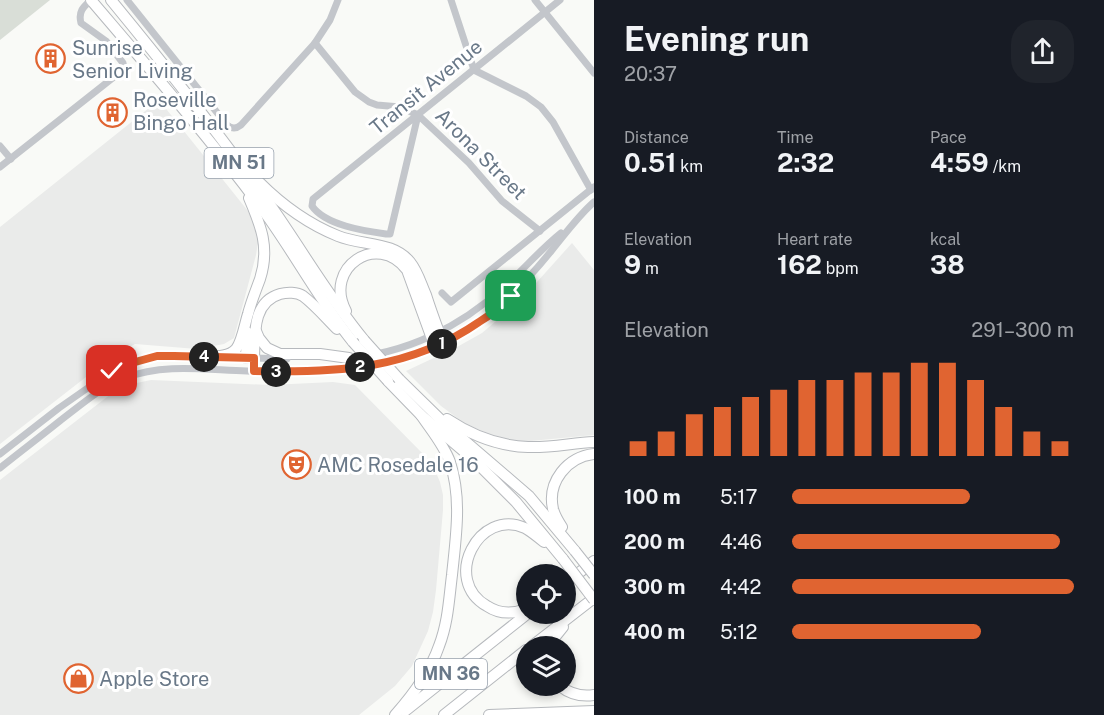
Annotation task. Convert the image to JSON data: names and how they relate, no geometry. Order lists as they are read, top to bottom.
{
  "streets": {
    "highway": ["MN 51", "MN 36"],
    "street": ["Transit Avenue", "Arona Street"]
  },
  "crossings": [
    ["Transit Avenue", "Arona Street"]
  ],
  "places": {
    "building": ["Sunrise Senior Living", "Roseville Bingo Hall"],
    "theatre": ["AMC Rosedale 16"],
    "shop": ["Apple Store"]
  },
  "page": {
    "heading": ["Evening run", "20:37"],
    "stats": [
      ["Distance", "0.51 km"],
      ["Time", "2:32"],
      ["Pace", "4:59 /km"],
      ["Elevation", "9 m"],
      ["Heart rate", "162 bpm"],
      ["kcal", "38"]
    ],
    "chart": ["Elevation", "291–300 m"],
    "pins": [
      "1",
      "4",
      "2",
      "3"
    ],
    "list": [
      {
        "name": "100 m",
        "note": "5:17"
      },
      {
        "name": "200 m",
        "note": "4:46"
      },
      {
        "name": "300 m",
        "note": "4:42"
      },
      {
        "name": "400 m",
        "note": "5:12"
      }
    ]
  }
}
